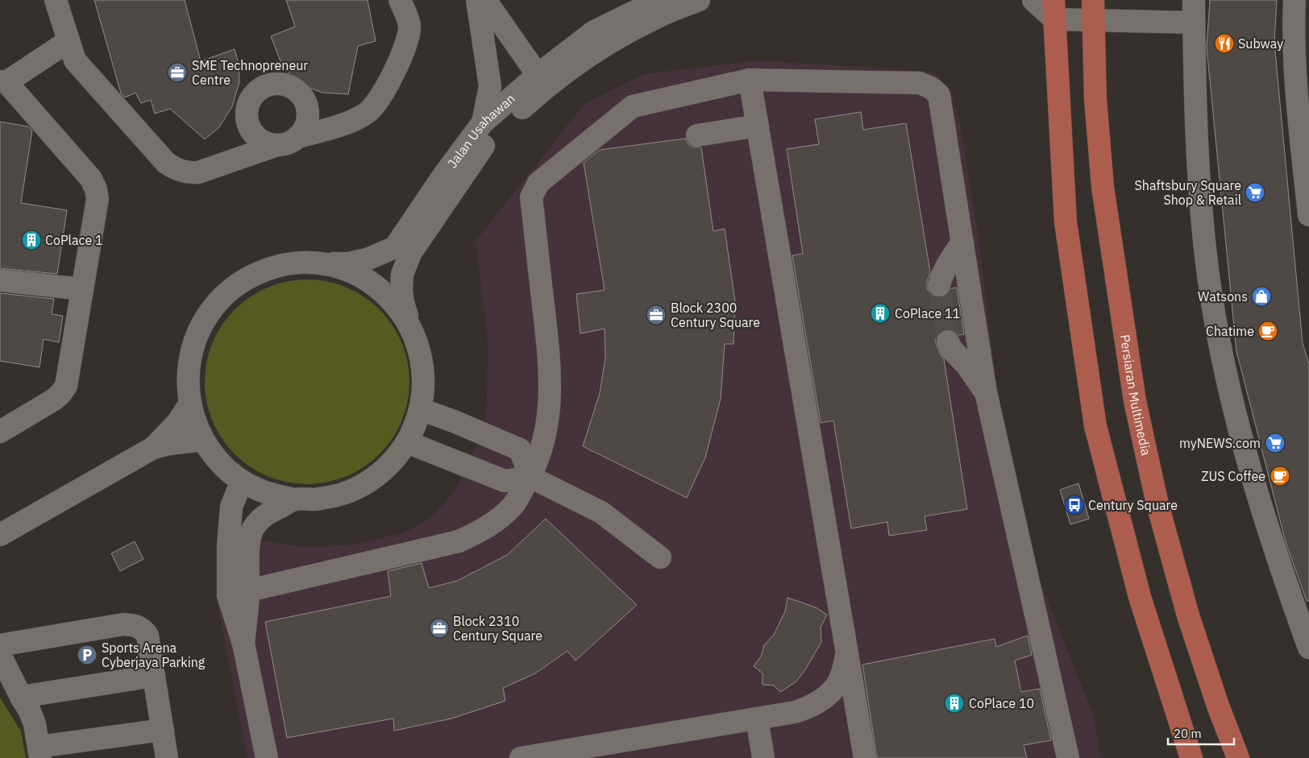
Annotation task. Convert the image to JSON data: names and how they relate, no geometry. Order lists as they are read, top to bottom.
{
  "streets": {
    "main road": ["Persiaran Multimedia"],
    "street": ["Jalan Usahawan"]
  },
  "places": {
    "restaurant": ["Subway"],
    "office": ["SME Technopreneur Centre", "Block 2300 Century Square", "Block 2310 Century Square"],
    "supermarket": ["Shaftsbury Square Shop & Retail", "myNEWS.com"],
    "building": ["CoPlace 1", "CoPlace 11", "CoPlace 10"],
    "shop": ["Watsons"],
    "cafe": ["Chatime", "ZUS Coffee"],
    "bus stop": ["Century Square"],
    "parking": ["Sports Arena Cyberjaya Parking"]
  },
  "scale_bar": "20 m"
}
